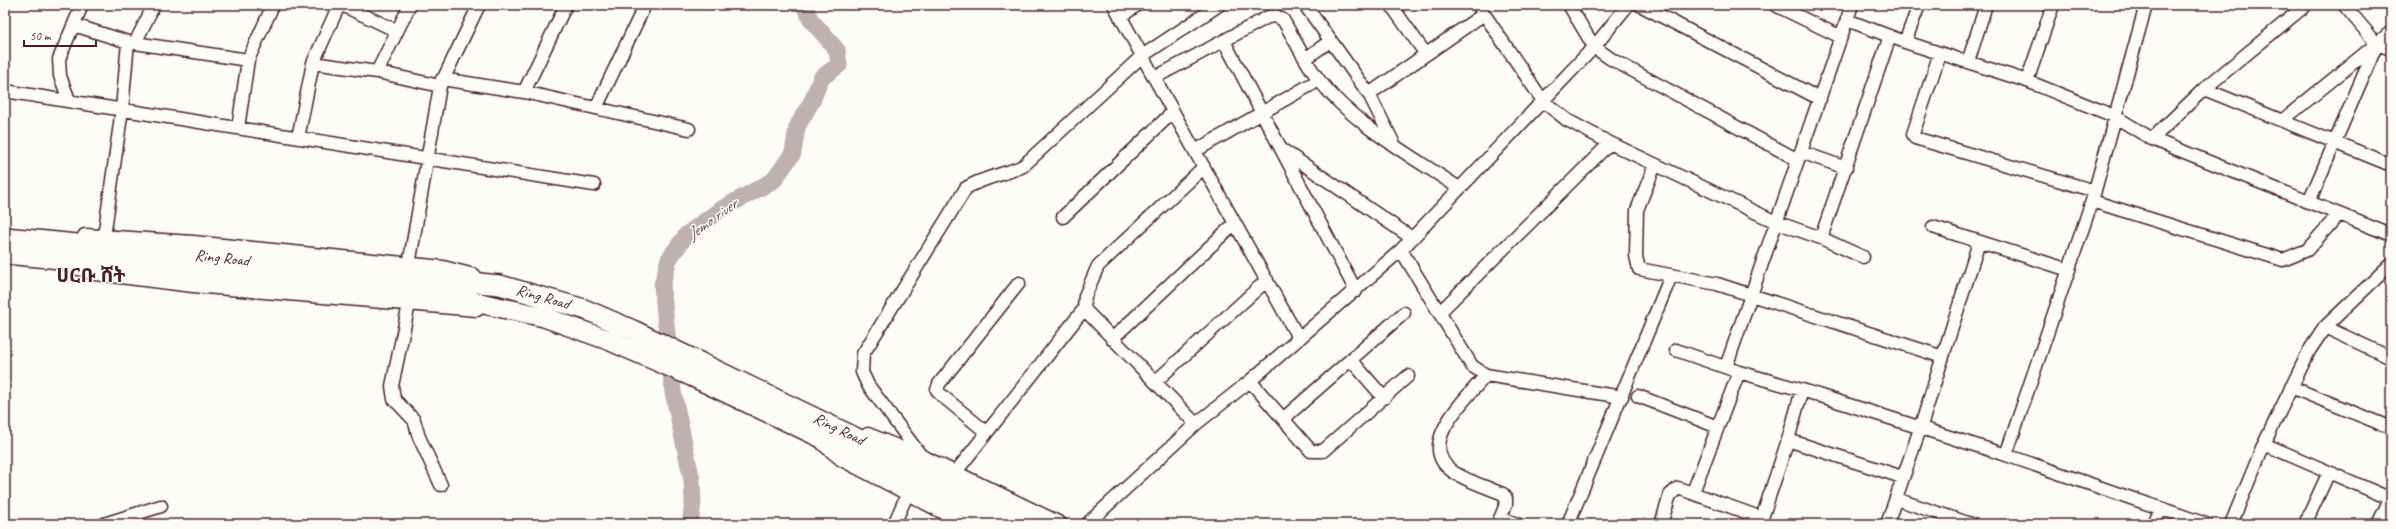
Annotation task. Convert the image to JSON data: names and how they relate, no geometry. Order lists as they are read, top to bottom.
{
  "streets": {
    "highway": ["Ring Road"]
  },
  "districts": ["ሀርቡ ሸት"],
  "water": ["Jemo river"],
  "scale_bar": "50 m"
}
